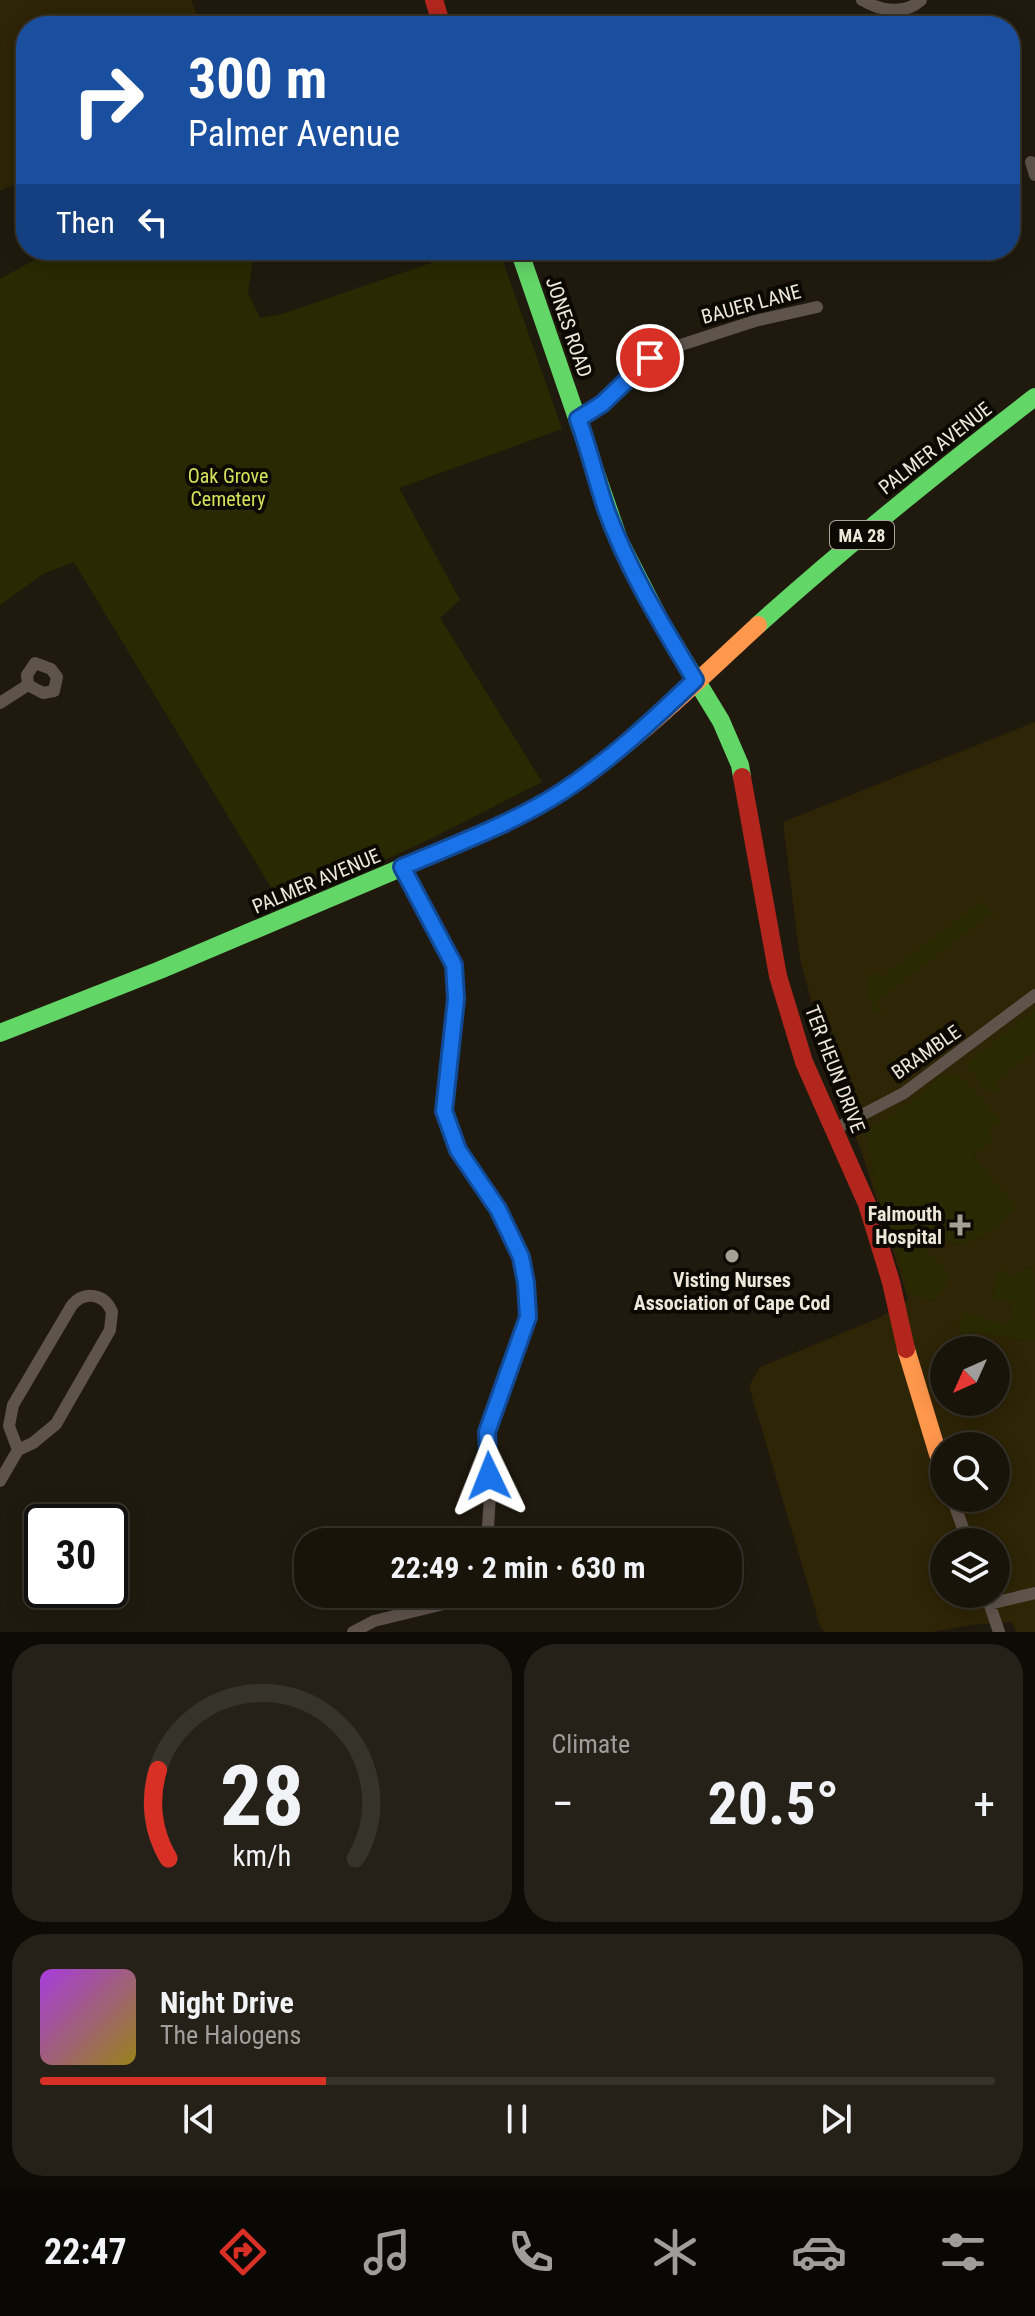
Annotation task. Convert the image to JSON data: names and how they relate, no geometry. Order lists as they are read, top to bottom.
{
  "streets": {
    "main road": [
      "JONES ROAD",
      "PALMER AVENUE",
      "MA 28",
      "TER HEUN DRIVE"
    ],
    "street": ["BAUER LANE", "BRAMBLE"]
  },
  "crossings": [
    ["BAUER LANE", "JONES ROAD"],
    ["JONES ROAD", "PALMER AVENUE"],
    ["JONES ROAD", "TER HEUN DRIVE"],
    ["PALMER AVENUE", "TER HEUN DRIVE"],
    ["BRAMBLE", "TER HEUN DRIVE"]
  ],
  "parks": ["Oak Grove Cemetery"],
  "places": {
    "health": ["Falmouth Hospital"],
    "other": ["Visting Nurses Association of Cape Cod"]
  },
  "north": "bottom left",
  "page": {
    "turn": ["300 m", "Palmer Avenue"],
    "then": "Then",
    "limit": "30",
    "trip": "22:49 · 2 min · 630 m",
    "tile": "Climate",
    "heat": ["−", "20.5°", "+"],
    "song": ["Night Drive", "The Halogens"],
    "tabs": "22:47",
    "gauge": ["28", "km/h"]
  }
}
